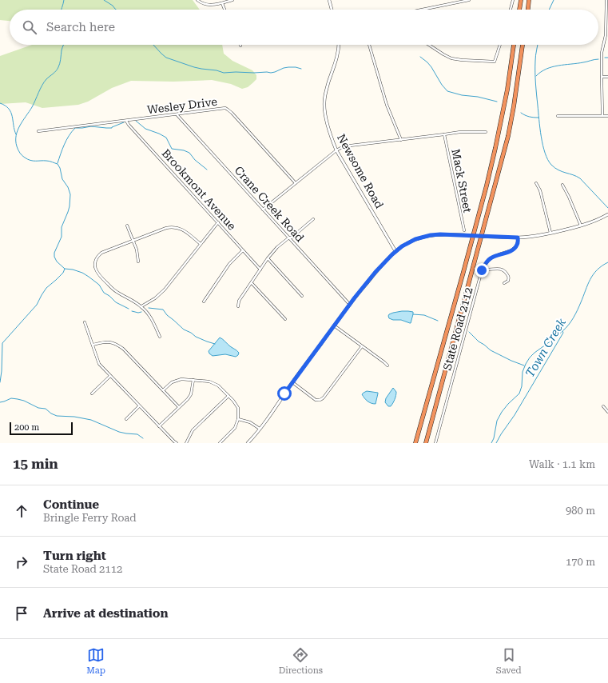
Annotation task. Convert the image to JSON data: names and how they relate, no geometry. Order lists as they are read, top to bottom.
{
  "streets": {
    "street": [
      "Wesley Drive",
      "Newsome Road",
      "Mack Street",
      "Brookmont Avenue",
      "Crane Creek Road",
      "State Road 2112"
    ]
  },
  "crossings": [
    ["Wesley Drive", "Brookmont Avenue"],
    ["Wesley Drive", "Crane Creek Road"]
  ],
  "water": ["Town Creek"],
  "scale_bar": "200 m",
  "page": {
    "search": "Search here",
    "scale": "200 m",
    "heading": ["15 min", "Walk · 1.1 km"],
    "list": [
      ["Continue", "Bringle Ferry Road", "980 m"],
      ["Turn right", "State Road 2112", "170 m"],
      "Arrive at destination"
    ],
    "nav": ["Map", "Directions", "Saved"]
  }
}
